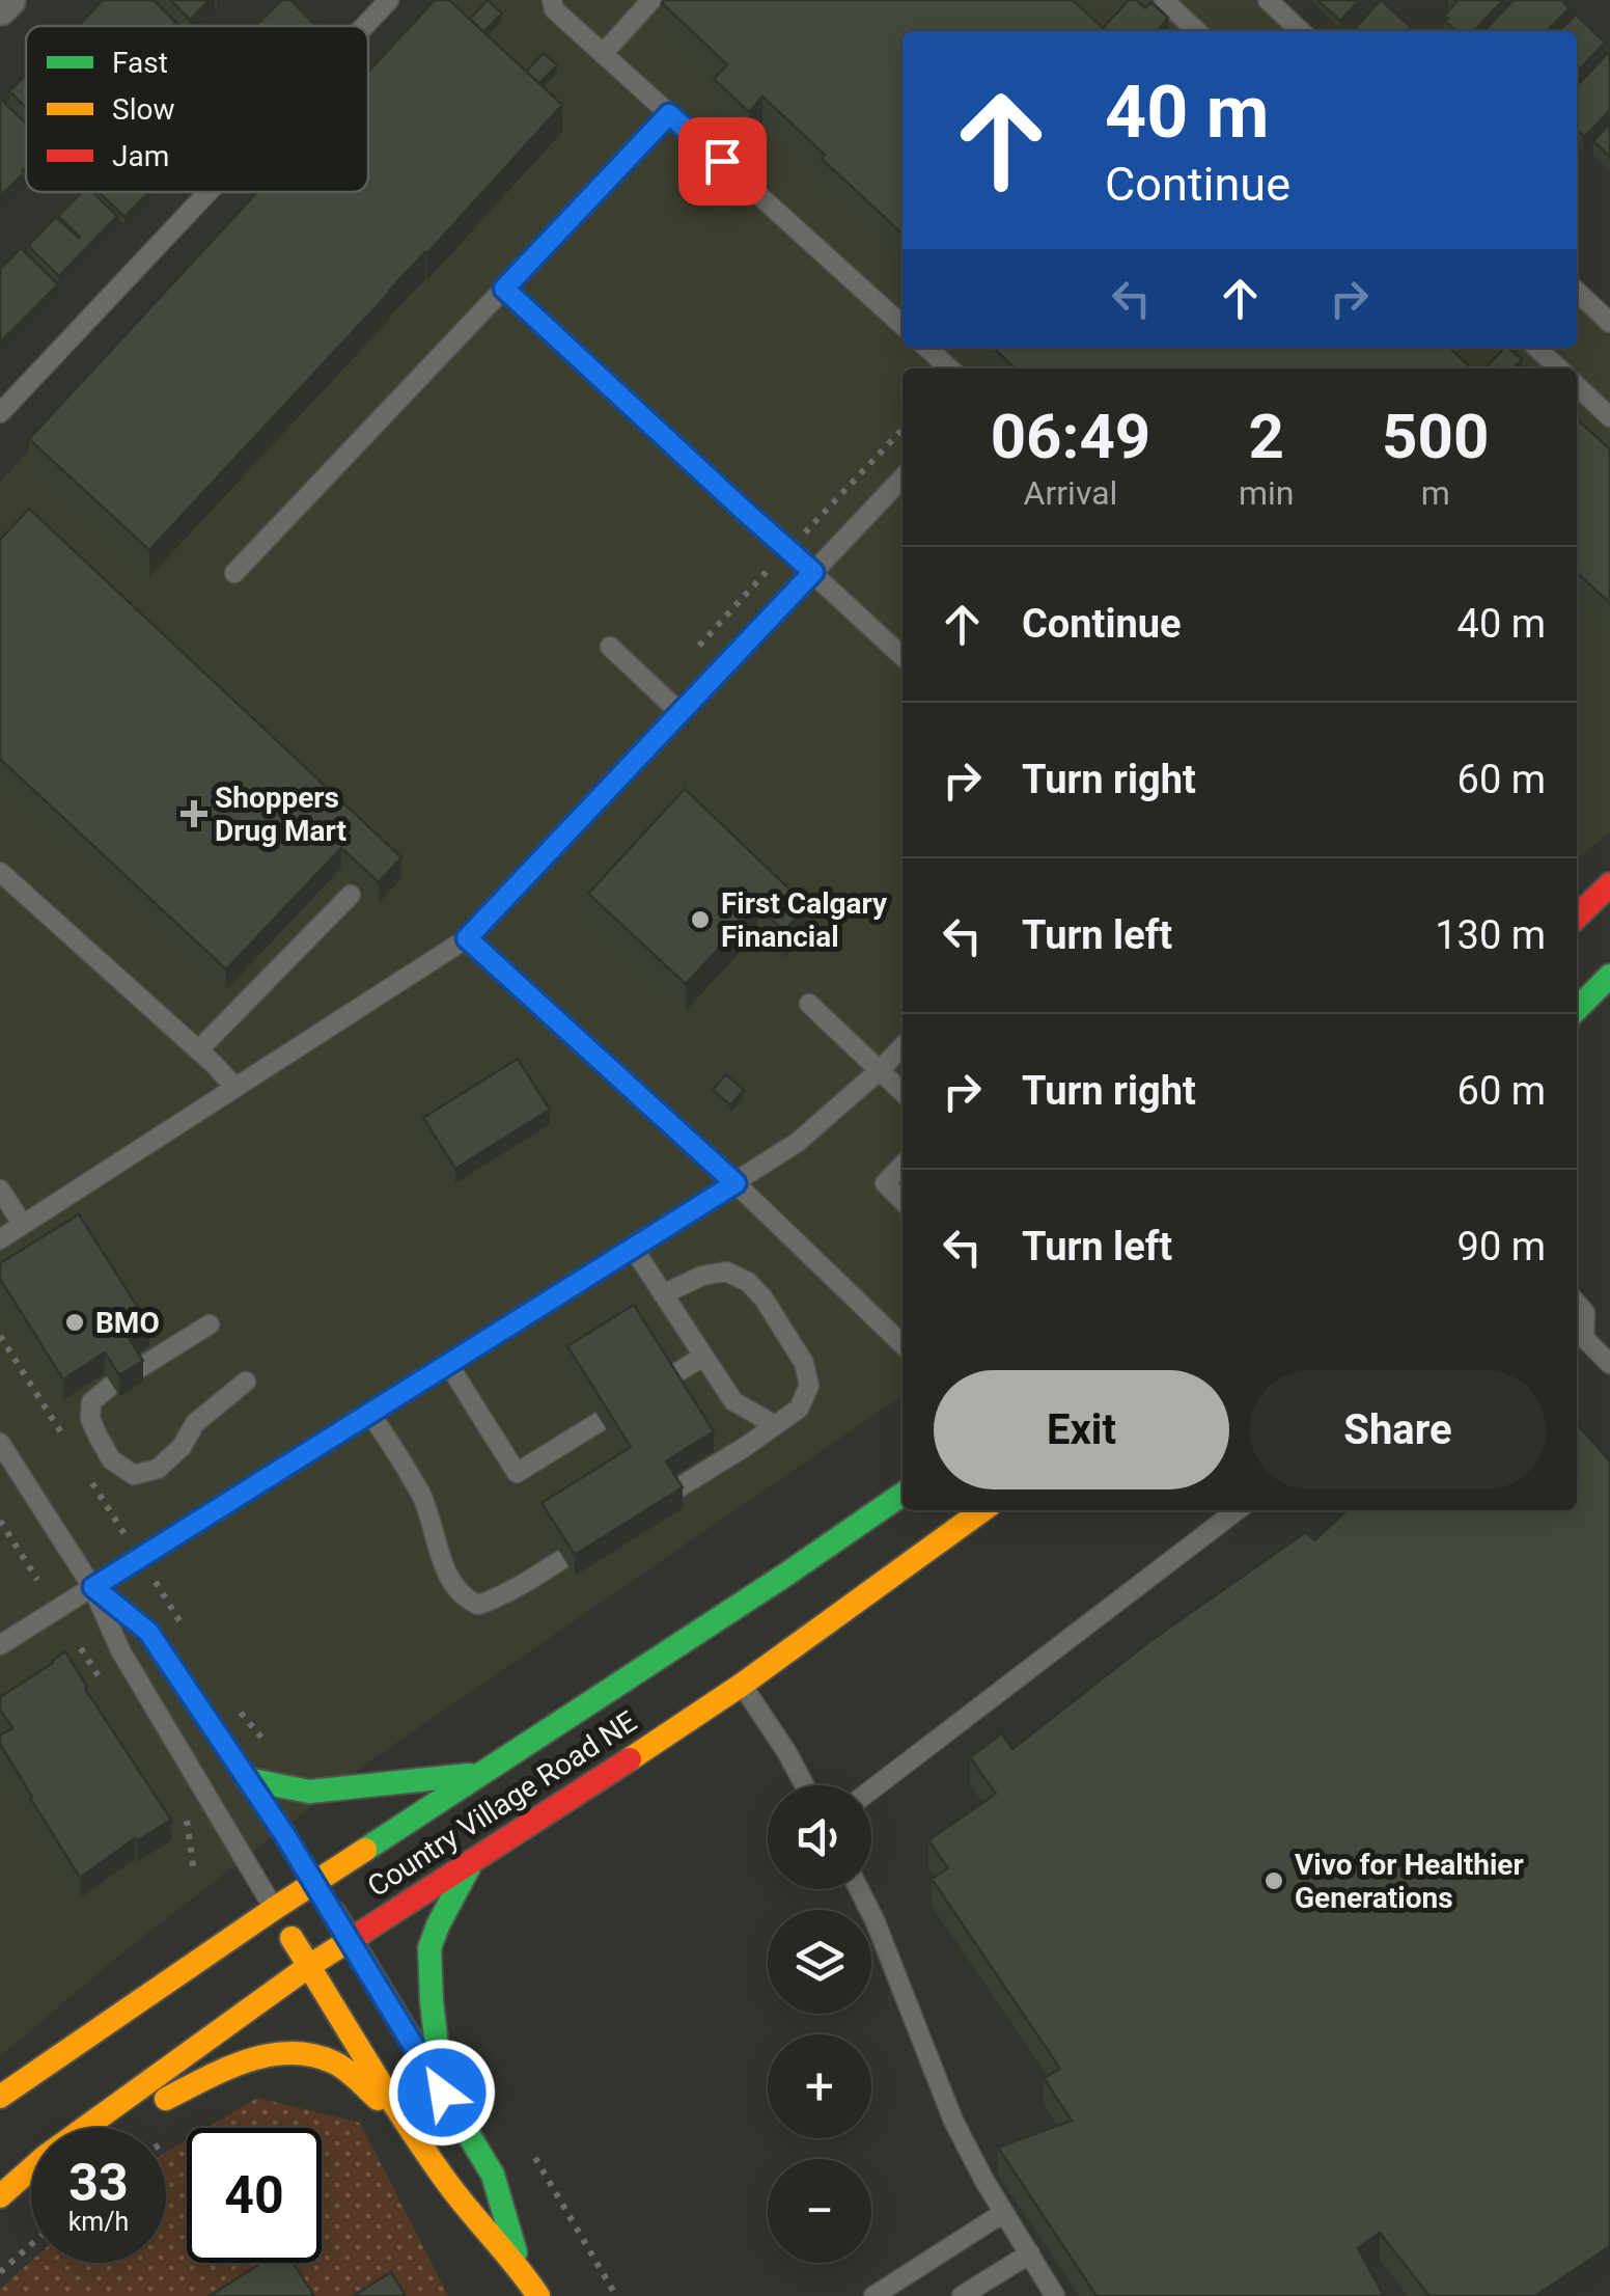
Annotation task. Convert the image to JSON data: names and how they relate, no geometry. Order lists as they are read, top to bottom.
{
  "streets": {
    "street": ["Country Village Road NE"]
  },
  "places": {
    "health": ["Shoppers Drug Mart"],
    "other": ["First Calgary Financial", "BMO", "Vivo for Healthier Generations"]
  },
  "legend": ["Fast", "Slow", "Jam"],
  "page": {
    "turn": ["40 m", "Continue"],
    "eta": [
      "06:49",
      "Arrival",
      "2",
      "min",
      "500",
      "m"
    ],
    "list": [
      {
        "name": "Continue",
        "value": "40 m"
      },
      {
        "name": "Turn right",
        "value": "60 m"
      },
      {
        "name": "Turn left",
        "value": "130 m"
      },
      {
        "name": "Turn right",
        "value": "60 m"
      },
      {
        "name": "Turn left",
        "value": "90 m"
      }
    ],
    "buttons": ["Exit", "Share"],
    "map_buttons": ["+", "−"],
    "speed": "33 km/h",
    "limit": "40"
  }
}
